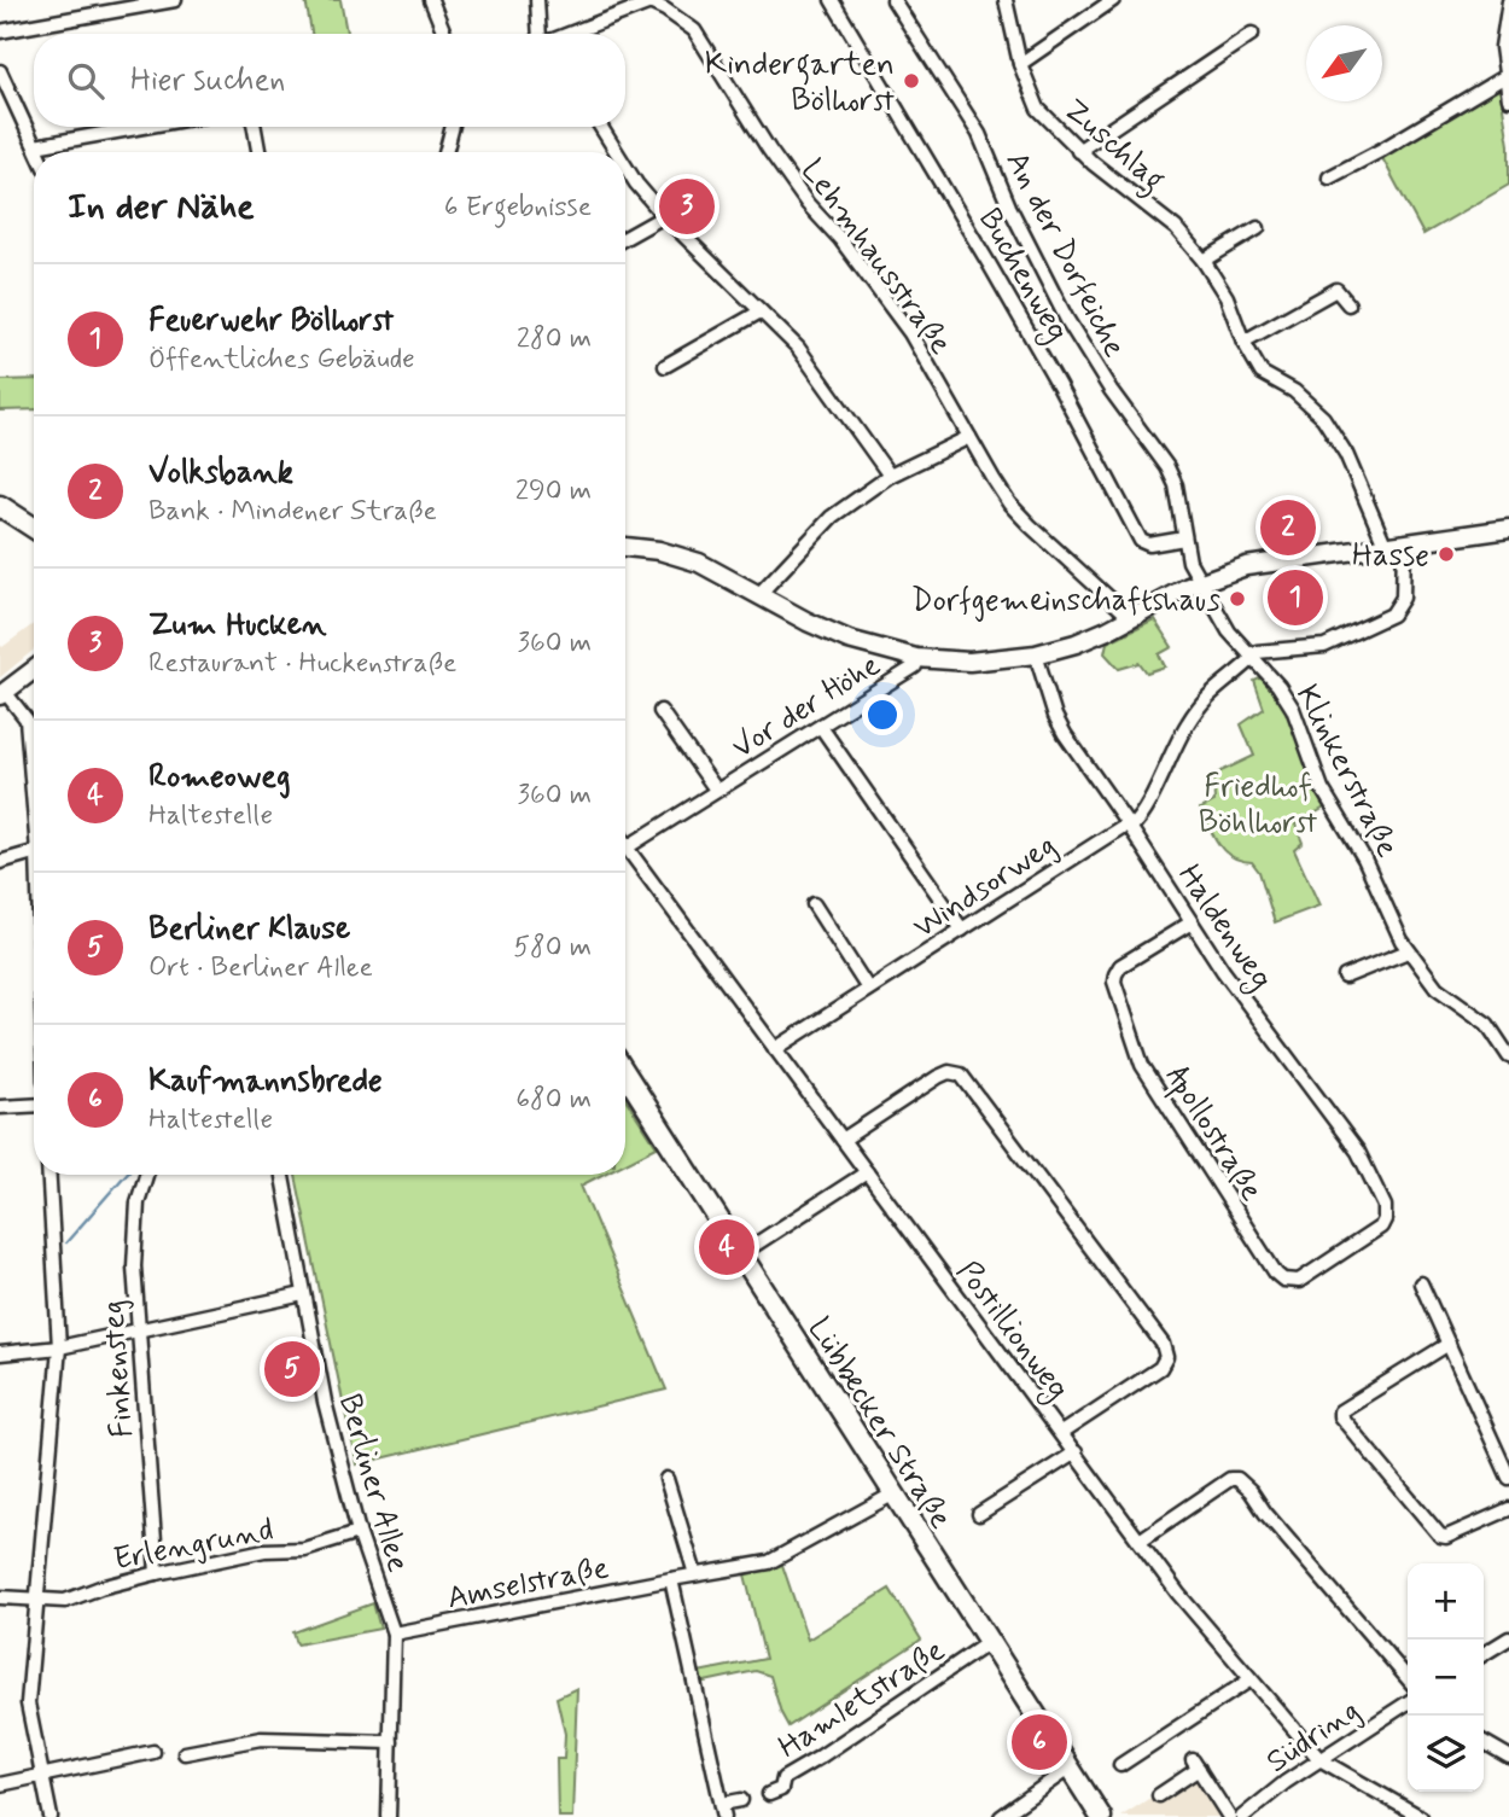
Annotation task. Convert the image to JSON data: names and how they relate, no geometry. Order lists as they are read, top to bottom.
{
  "streets": {
    "main road": ["Lübbecker Straße"],
    "street": [
      "Zuschlag",
      "An der Dorfeiche",
      "Lehmhausstraße",
      "Buchenweg",
      "Vor der Höhe",
      "Klinkerstraße",
      "Windsorweg",
      "Haldenweg",
      "Apollostraße",
      "Postillionweg",
      "Finkensteg",
      "Berliner Allee",
      "Erlengrund",
      "Amselstraße",
      "Hamletstraße",
      "Südring"
    ]
  },
  "crossings": [
    ["An der Dorfeiche", "Buchenweg"],
    ["An der Dorfeiche", "Klinkerstraße"],
    ["Vor der Höhe", "Postillionweg"],
    ["Klinkerstraße", "Windsorweg"],
    ["Windsorweg", "Haldenweg"],
    ["Windsorweg", "Postillionweg"],
    ["Haldenweg", "Apollostraße"],
    ["Postillionweg", "Südring"],
    ["Finkensteg", "Erlengrund"],
    ["Lübbecker Straße", "Amselstraße"],
    ["Lübbecker Straße", "Hamletstraße"],
    ["Berliner Allee", "Erlengrund"],
    ["Berliner Allee", "Amselstraße"]
  ],
  "parks": ["Friedhof Böhlhorst"],
  "places": ["Kindergarten Bölhorst", "Hasse", "Dorfgemeinschaftshaus"],
  "north": "bottom left",
  "page": {
    "search": "Hier suchen",
    "heading": ["In der Nähe", "6 Ergebnisse"],
    "pins": [
      "3",
      "2",
      "1",
      "4",
      "5",
      "6"
    ],
    "list": [
      {
        "mark": "1",
        "name": "Feuerwehr Bölhorst",
        "note": "Öffentliches Gebäude",
        "value": "280 m"
      },
      {
        "mark": "2",
        "name": "Volksbank",
        "note": "Bank · Mindener Straße",
        "value": "290 m"
      },
      {
        "mark": "3",
        "name": "Zum Hucken",
        "note": "Restaurant · Huckenstraße",
        "value": "360 m"
      },
      {
        "mark": "4",
        "name": "Romeoweg",
        "note": "Haltestelle",
        "value": "360 m"
      },
      {
        "mark": "5",
        "name": "Berliner Klause",
        "note": "Ort · Berliner Allee",
        "value": "580 m"
      },
      {
        "mark": "6",
        "name": "Kaufmannsbrede",
        "note": "Haltestelle",
        "value": "680 m"
      }
    ],
    "map_buttons": ["+", "−"]
  }
}
